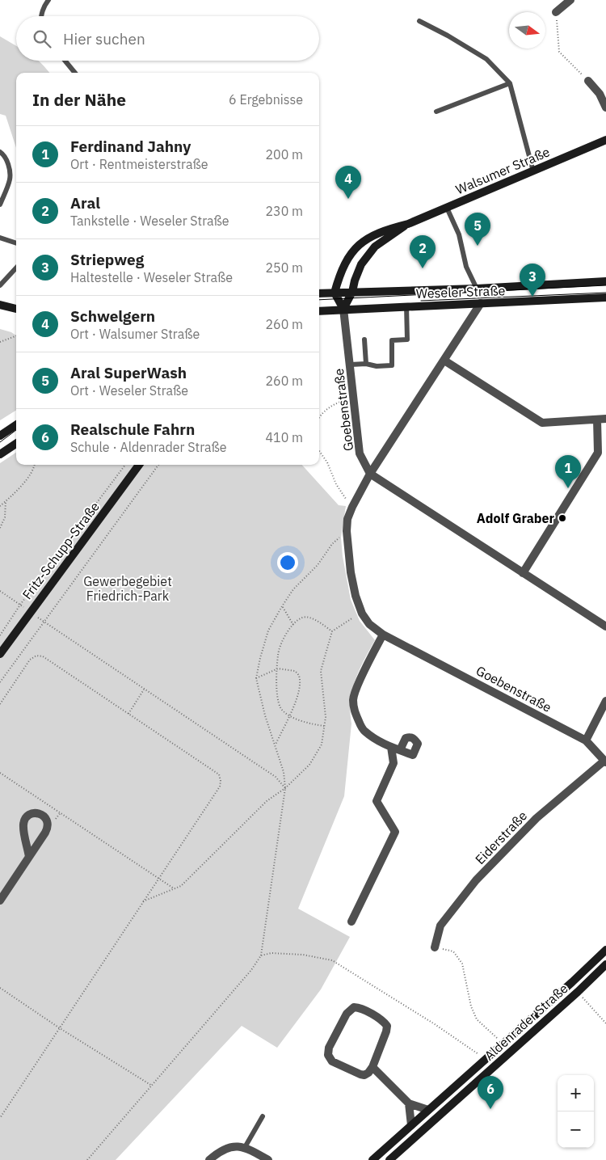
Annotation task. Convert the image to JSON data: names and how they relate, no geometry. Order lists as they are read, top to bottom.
{
  "streets": {
    "street": [
      "Walsumer Straße",
      "Weseler Straße",
      "Goebenstraße",
      "Fritz-Schupp-Straße",
      "Eiderstraße",
      "Aldenrader Straße"
    ]
  },
  "crossings": [
    ["Walsumer Straße", "Weseler Straße"],
    ["Walsumer Straße", "Goebenstraße"],
    ["Weseler Straße", "Goebenstraße"],
    ["Goebenstraße", "Eiderstraße"]
  ],
  "parks": ["Gewerbegebiet Friedrich-Park"],
  "places": ["Adolf Graber"],
  "north": "right",
  "page": {
    "search": "Hier suchen",
    "heading": ["In der Nähe", "6 Ergebnisse"],
    "list": [
      {
        "mark": "1",
        "name": "Ferdinand Jahny",
        "note": "Ort · Rentmeisterstraße",
        "value": "200 m"
      },
      {
        "mark": "2",
        "name": "Aral",
        "note": "Tankstelle · Weseler Straße",
        "value": "230 m"
      },
      {
        "mark": "3",
        "name": "Striepweg",
        "note": "Haltestelle · Weseler Straße",
        "value": "250 m"
      },
      {
        "mark": "4",
        "name": "Schwelgern",
        "note": "Ort · Walsumer Straße",
        "value": "260 m"
      },
      {
        "mark": "5",
        "name": "Aral SuperWash",
        "note": "Ort · Weseler Straße",
        "value": "260 m"
      },
      {
        "mark": "6",
        "name": "Realschule Fahrn",
        "note": "Schule · Aldenrader Straße",
        "value": "410 m"
      }
    ],
    "pins": [
      "4",
      "5",
      "2",
      "3",
      "1",
      "6"
    ],
    "map_buttons": ["+", "−"]
  }
}
